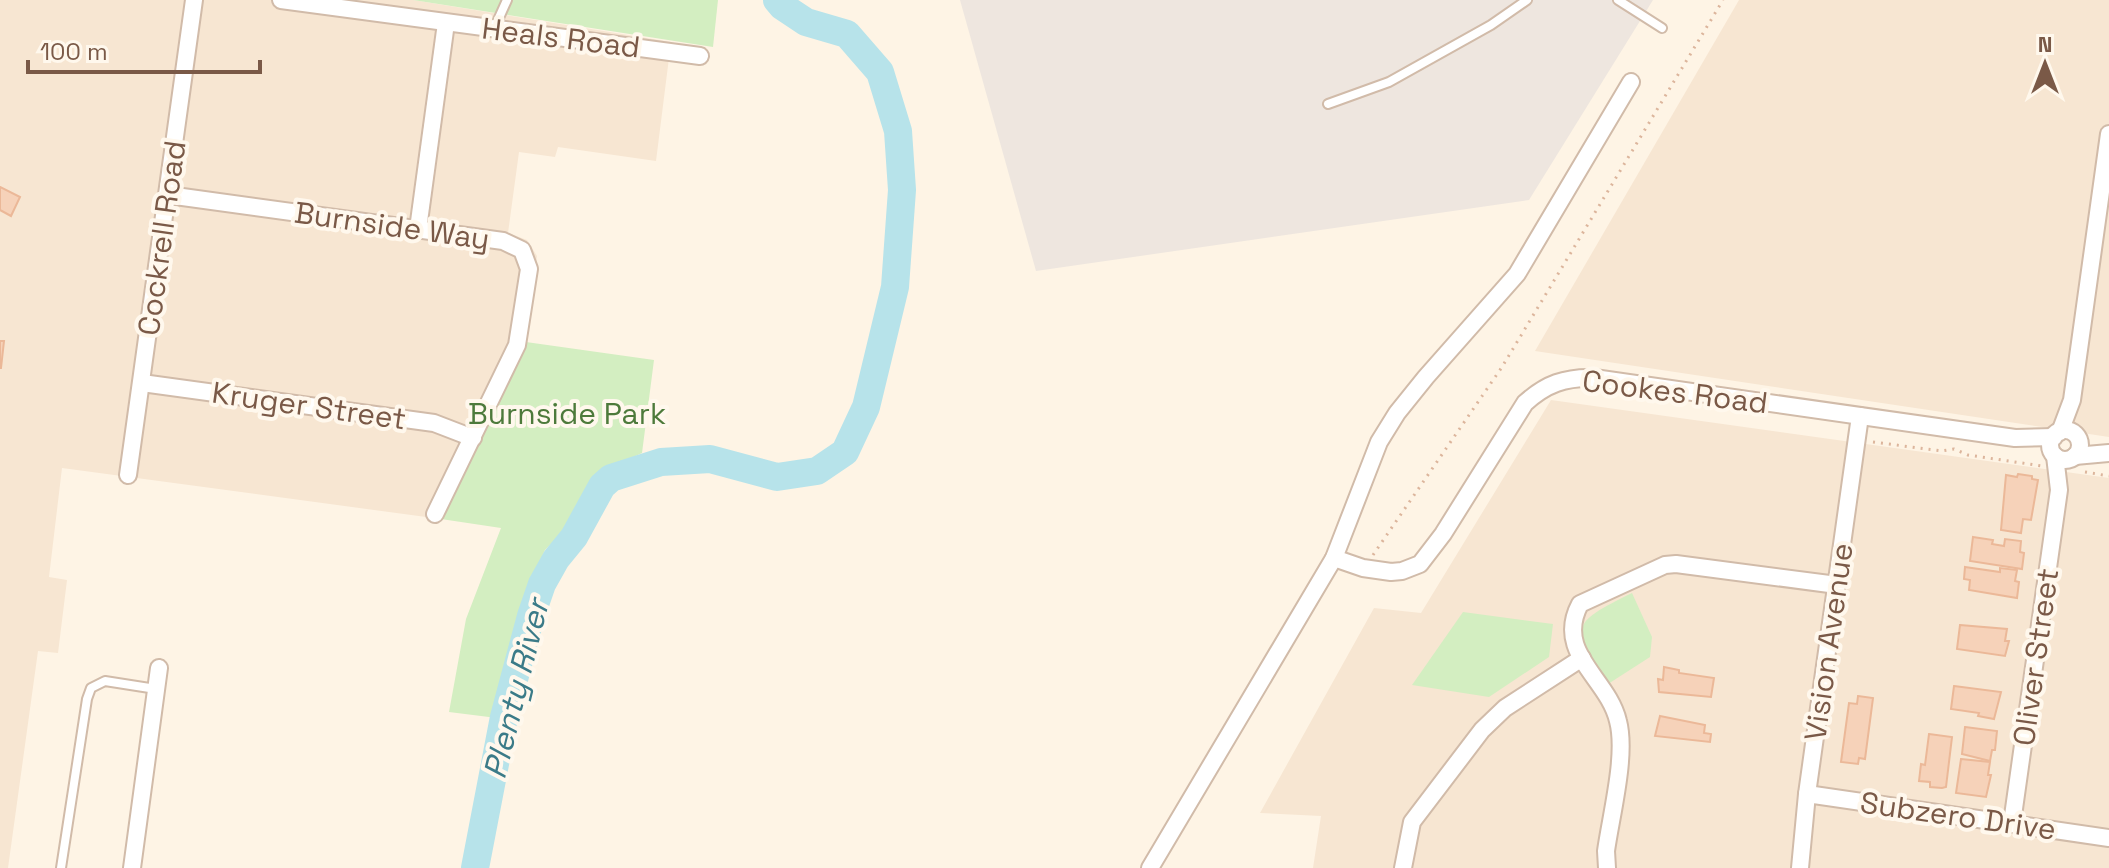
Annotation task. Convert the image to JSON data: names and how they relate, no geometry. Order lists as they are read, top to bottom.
{
  "streets": {
    "street": [
      "Heals Road",
      "Burnside Way",
      "Cockrell Road",
      "Cookes Road",
      "Kruger Street",
      "Vision Avenue",
      "Oliver Street",
      "Subzero Drive"
    ]
  },
  "crossings": [
    ["Burnside Way", "Cockrell Road"],
    ["Burnside Way", "Kruger Street"],
    ["Cockrell Road", "Kruger Street"],
    ["Cookes Road", "Vision Avenue"],
    ["Cookes Road", "Oliver Street"],
    ["Vision Avenue", "Subzero Drive"],
    ["Oliver Street", "Subzero Drive"]
  ],
  "water": ["Plenty River"],
  "parks": ["Burnside Park"],
  "scale_bar": "100 m",
  "north": "top"
}
